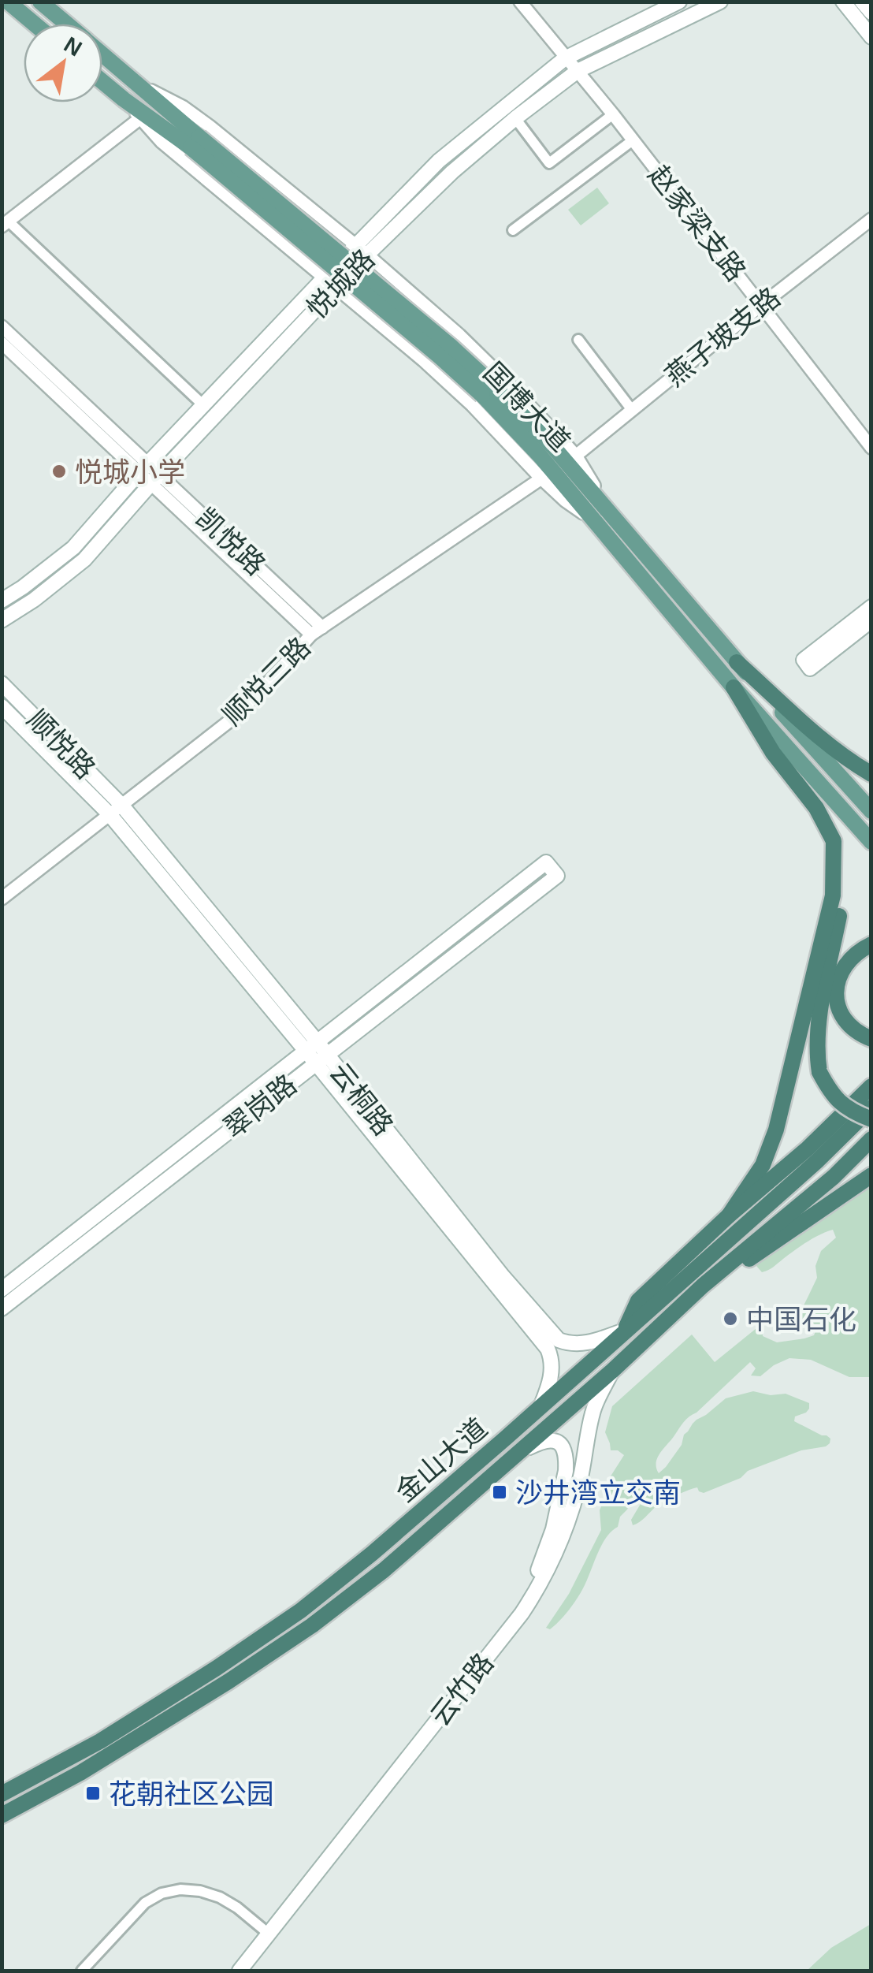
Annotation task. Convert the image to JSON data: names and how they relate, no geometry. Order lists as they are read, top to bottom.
{
  "streets": {
    "highway": ["金山大道"],
    "main road": [
      "悦城路",
      "国博大道",
      "顺悦路",
      "云桐路",
      "翠岗路",
      "云竹路"
    ],
    "street": [
      "赵家梁支路",
      "燕子坡支路",
      "凯悦路",
      "顺悦三路"
    ]
  },
  "crossings": [
    ["赵家梁支路", "悦城路"],
    ["赵家梁支路", "燕子坡支路"],
    ["悦城路", "凯悦路"],
    ["凯悦路", "顺悦三路"],
    ["顺悦三路", "顺悦路"],
    ["顺悦三路", "云桐路"],
    ["顺悦路", "云桐路"],
    ["云桐路", "翠岗路"],
    ["云桐路", "金山大道"],
    ["金山大道", "云竹路"]
  ],
  "places": {
    "other": ["悦城小学", "中国石化"],
    "transit": ["沙井湾立交南", "花朝社区公园"]
  },
  "north": "top right"
}
